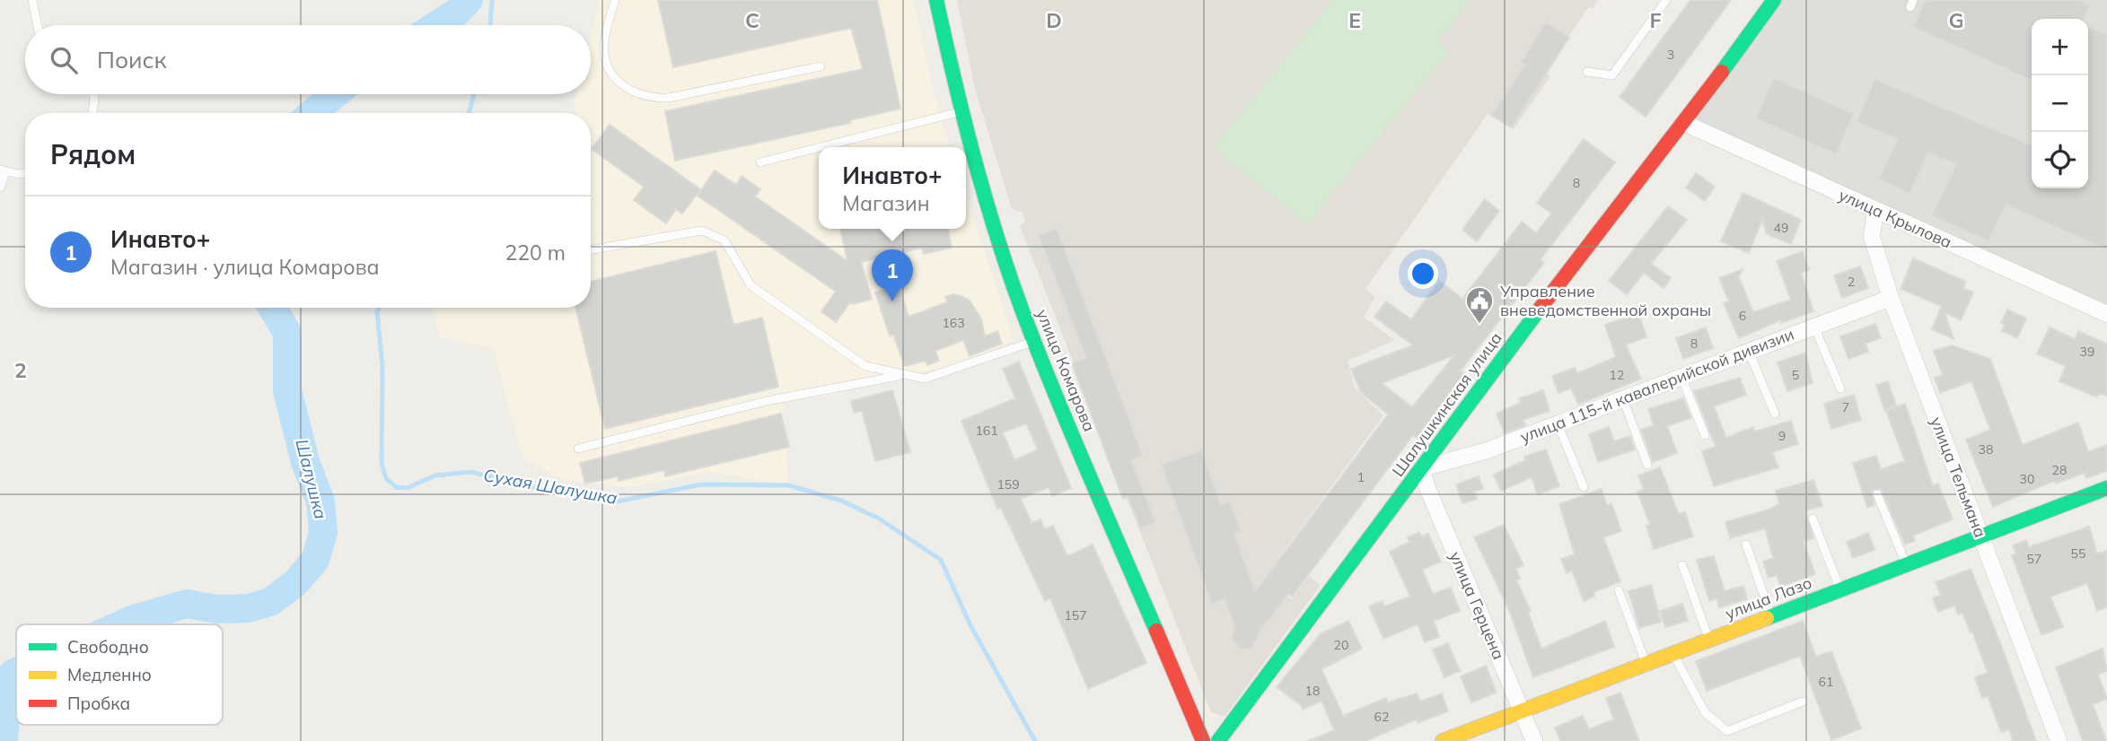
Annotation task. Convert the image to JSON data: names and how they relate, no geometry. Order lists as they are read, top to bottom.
{
  "streets": {
    "street": [
      "улица Крылова",
      "улица Комарова",
      "улица 115-й кавалерийской дивизии",
      "Шалушкинская улица",
      "улица Тельмана",
      "улица Лазо",
      "улица Герцена"
    ]
  },
  "crossings": [
    ["улица Крылова", "Шалушкинская улица"],
    ["улица Крылова", "улица Тельмана"],
    ["улица 115-й кавалерийской дивизии", "Шалушкинская улица"],
    ["улица 115-й кавалерийской дивизии", "улица Тельмана"],
    ["улица 115-й кавалерийской дивизии", "улица Герцена"],
    ["Шалушкинская улица", "улица Герцена"],
    ["улица Тельмана", "улица Лазо"],
    ["улица Лазо", "улица Герцена"]
  ],
  "water": ["Шалушка", "Сухая Шалушка"],
  "places": {
    "public building": ["Управление вневедомственной охраны"]
  },
  "house_numbers": [
    "3",
    "8",
    "49",
    "2",
    "6",
    "163",
    "8",
    "39",
    "12",
    "5",
    "7",
    "161",
    "9",
    "38",
    "28",
    "1",
    "30",
    "159",
    "55",
    "57",
    "157",
    "20",
    "61",
    "18",
    "62"
  ],
  "legend": ["Свободно", "Медленно", "Пробка"],
  "page": {
    "map_buttons": ["+", "−"],
    "search": "Поиск",
    "heading": "Рядом",
    "popup": ["Инавто+", "Магазин"],
    "list": [
      {
        "mark": "1",
        "name": "Инавто+",
        "note": "Магазин · улица Комарова",
        "value": "220 m"
      }
    ],
    "pins": "1"
  },
  "grid": {
    "columns": [
      "C",
      "D",
      "E",
      "F",
      "G"
    ],
    "rows": ["2"]
  }
}
